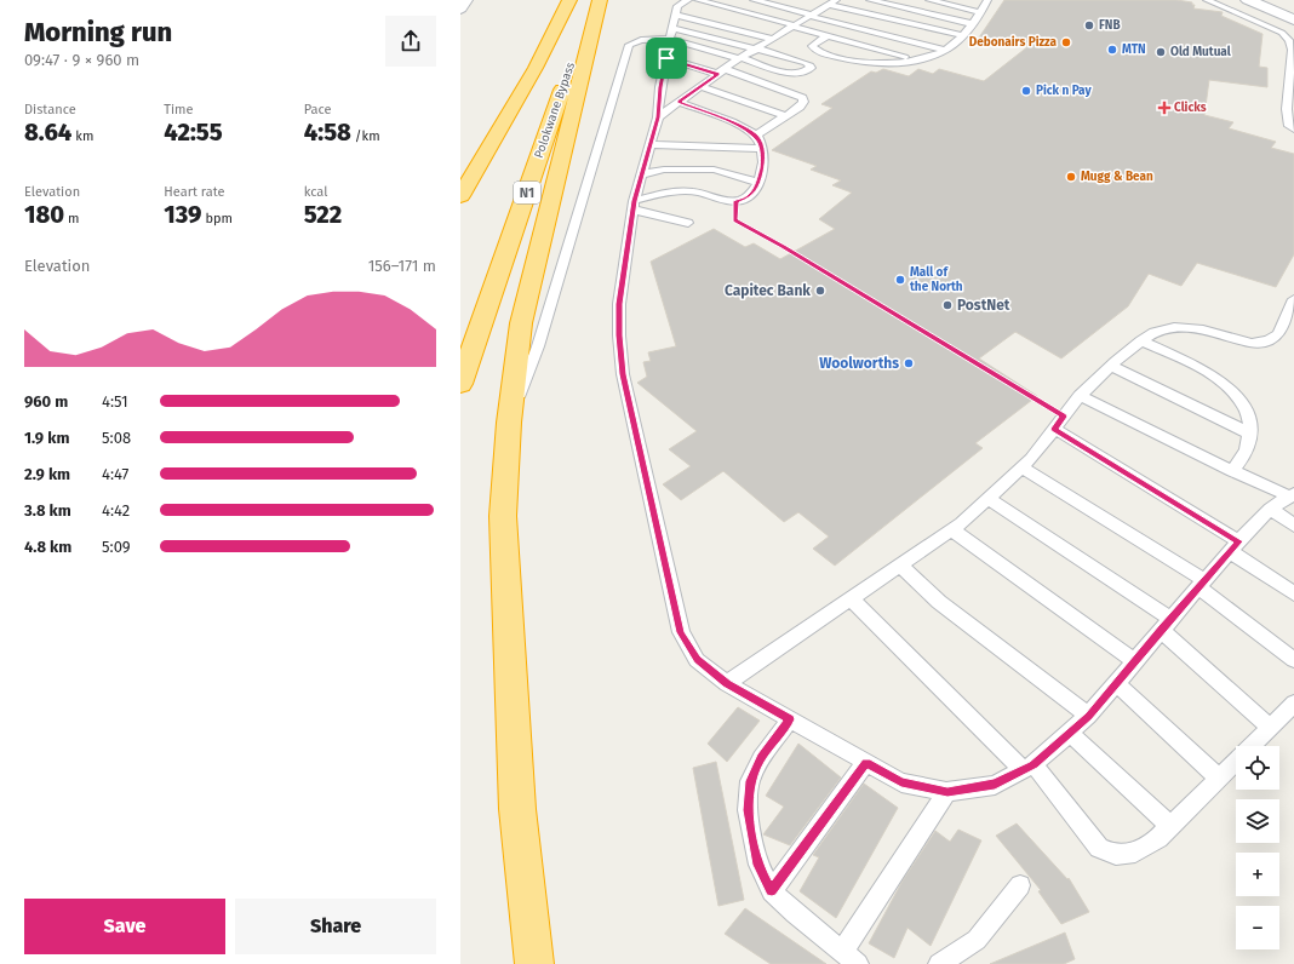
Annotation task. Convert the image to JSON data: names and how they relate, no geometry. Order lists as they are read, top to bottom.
{
  "streets": {
    "highway": ["Polokwane Bypass", "N1"]
  },
  "places": {
    "other": [
      "FNB",
      "Debonairs Pizza",
      "MTN",
      "Old Mutual",
      "Pick n Pay",
      "Mugg & Bean",
      "Mall of the North",
      "Capitec Bank",
      "PostNet",
      "Woolworths"
    ],
    "health": ["Clicks"]
  },
  "page": {
    "heading": ["Morning run", "09:47 · 9 × 960 m"],
    "stats": [
      ["Distance", "8.64 km"],
      ["Time", "42:55"],
      ["Pace", "4:58 /km"],
      ["Elevation", "180 m"],
      ["Heart rate", "139 bpm"],
      ["kcal", "522"]
    ],
    "chart": ["Elevation", "156–171 m"],
    "list": [
      {
        "name": "960 m",
        "note": "4:51"
      },
      {
        "name": "1.9 km",
        "note": "5:08"
      },
      {
        "name": "2.9 km",
        "note": "4:47"
      },
      {
        "name": "3.8 km",
        "note": "4:42"
      },
      {
        "name": "4.8 km",
        "note": "5:09"
      }
    ],
    "map_buttons": ["+", "−"],
    "buttons": ["Save", "Share"]
  }
}
